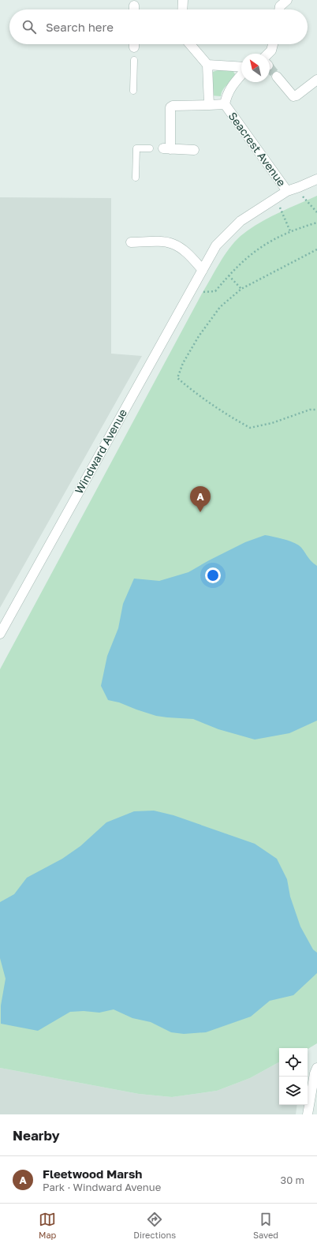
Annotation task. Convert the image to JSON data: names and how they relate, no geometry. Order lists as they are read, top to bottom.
{
  "streets": {
    "street": ["Seacrest Avenue", "Windward Avenue"]
  },
  "crossings": [
    ["Seacrest Avenue", "Windward Avenue"]
  ],
  "north": "top left",
  "page": {
    "search": "Search here",
    "pins": "A",
    "heading": "Nearby",
    "list": [
      {
        "mark": "A",
        "name": "Fleetwood Marsh",
        "note": "Park · Windward Avenue",
        "value": "30 m"
      }
    ],
    "nav": ["Map", "Directions", "Saved"]
  }
}
